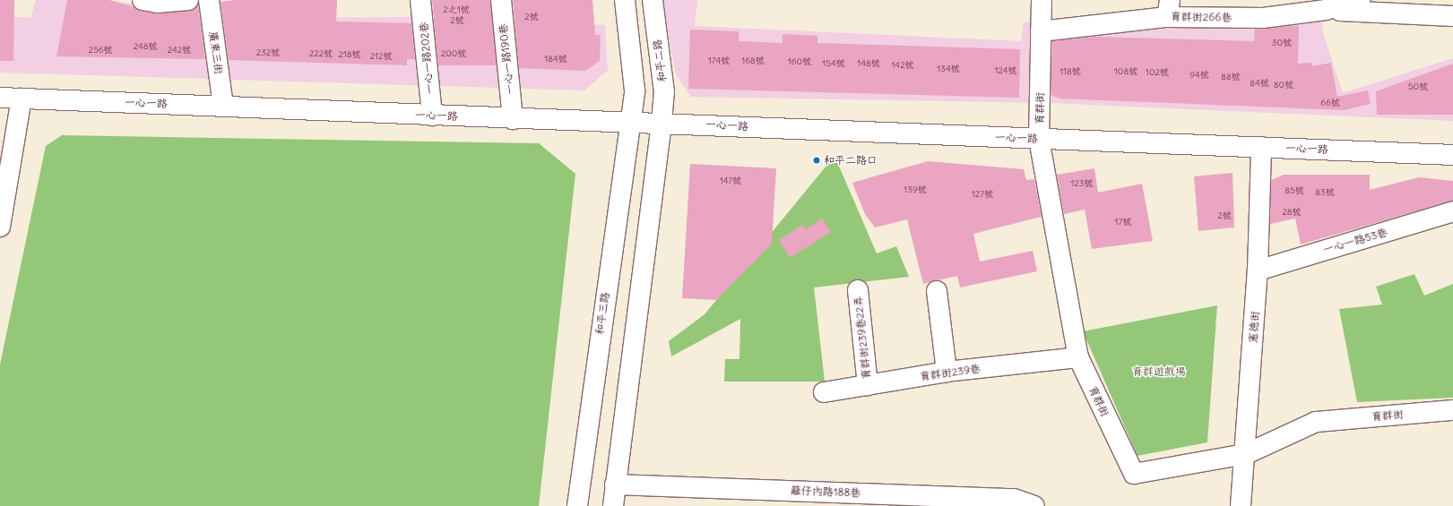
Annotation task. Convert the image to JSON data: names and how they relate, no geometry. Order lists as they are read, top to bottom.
{
  "streets": {
    "street": [
      "育群街266巷",
      "廣東三街",
      "一心一路202巷",
      "一心一路190巷",
      "和平二路",
      "一心一路",
      "育群街",
      "一心一路53巷",
      "和平三路",
      "憲德街",
      "育群街239巷22弄",
      "育群街239巷",
      "籬仔內路188巷"
    ]
  },
  "crossings": [
    ["育群街266巷", "育群街"],
    ["廣東三街", "一心一路"],
    ["一心一路202巷", "一心一路"],
    ["一心一路190巷", "一心一路"],
    ["和平二路", "一心一路"],
    ["一心一路", "育群街"],
    ["一心一路", "和平三路"],
    ["一心一路", "憲德街"],
    ["育群街", "憲德街"],
    ["育群街", "育群街239巷"],
    ["一心一路53巷", "憲德街"],
    ["育群街239巷22弄", "育群街239巷"]
  ],
  "parks": ["育群遊戲場"],
  "places": ["和平二路口"],
  "house_numbers": [
    "2之1號",
    "2號",
    "2號",
    "30號",
    "248號",
    "256號",
    "242號",
    "232號",
    "222號",
    "200號",
    "218號",
    "212號",
    "184號",
    "174號",
    "168號",
    "160號",
    "154號",
    "148號",
    "142號",
    "134號",
    "124號",
    "118號",
    "108號",
    "102號",
    "94號",
    "88號",
    "84號",
    "80號",
    "50號",
    "66號",
    "147號",
    "123號",
    "139號",
    "85號",
    "83號",
    "127號",
    "28號",
    "2號",
    "17號"
  ]
}
